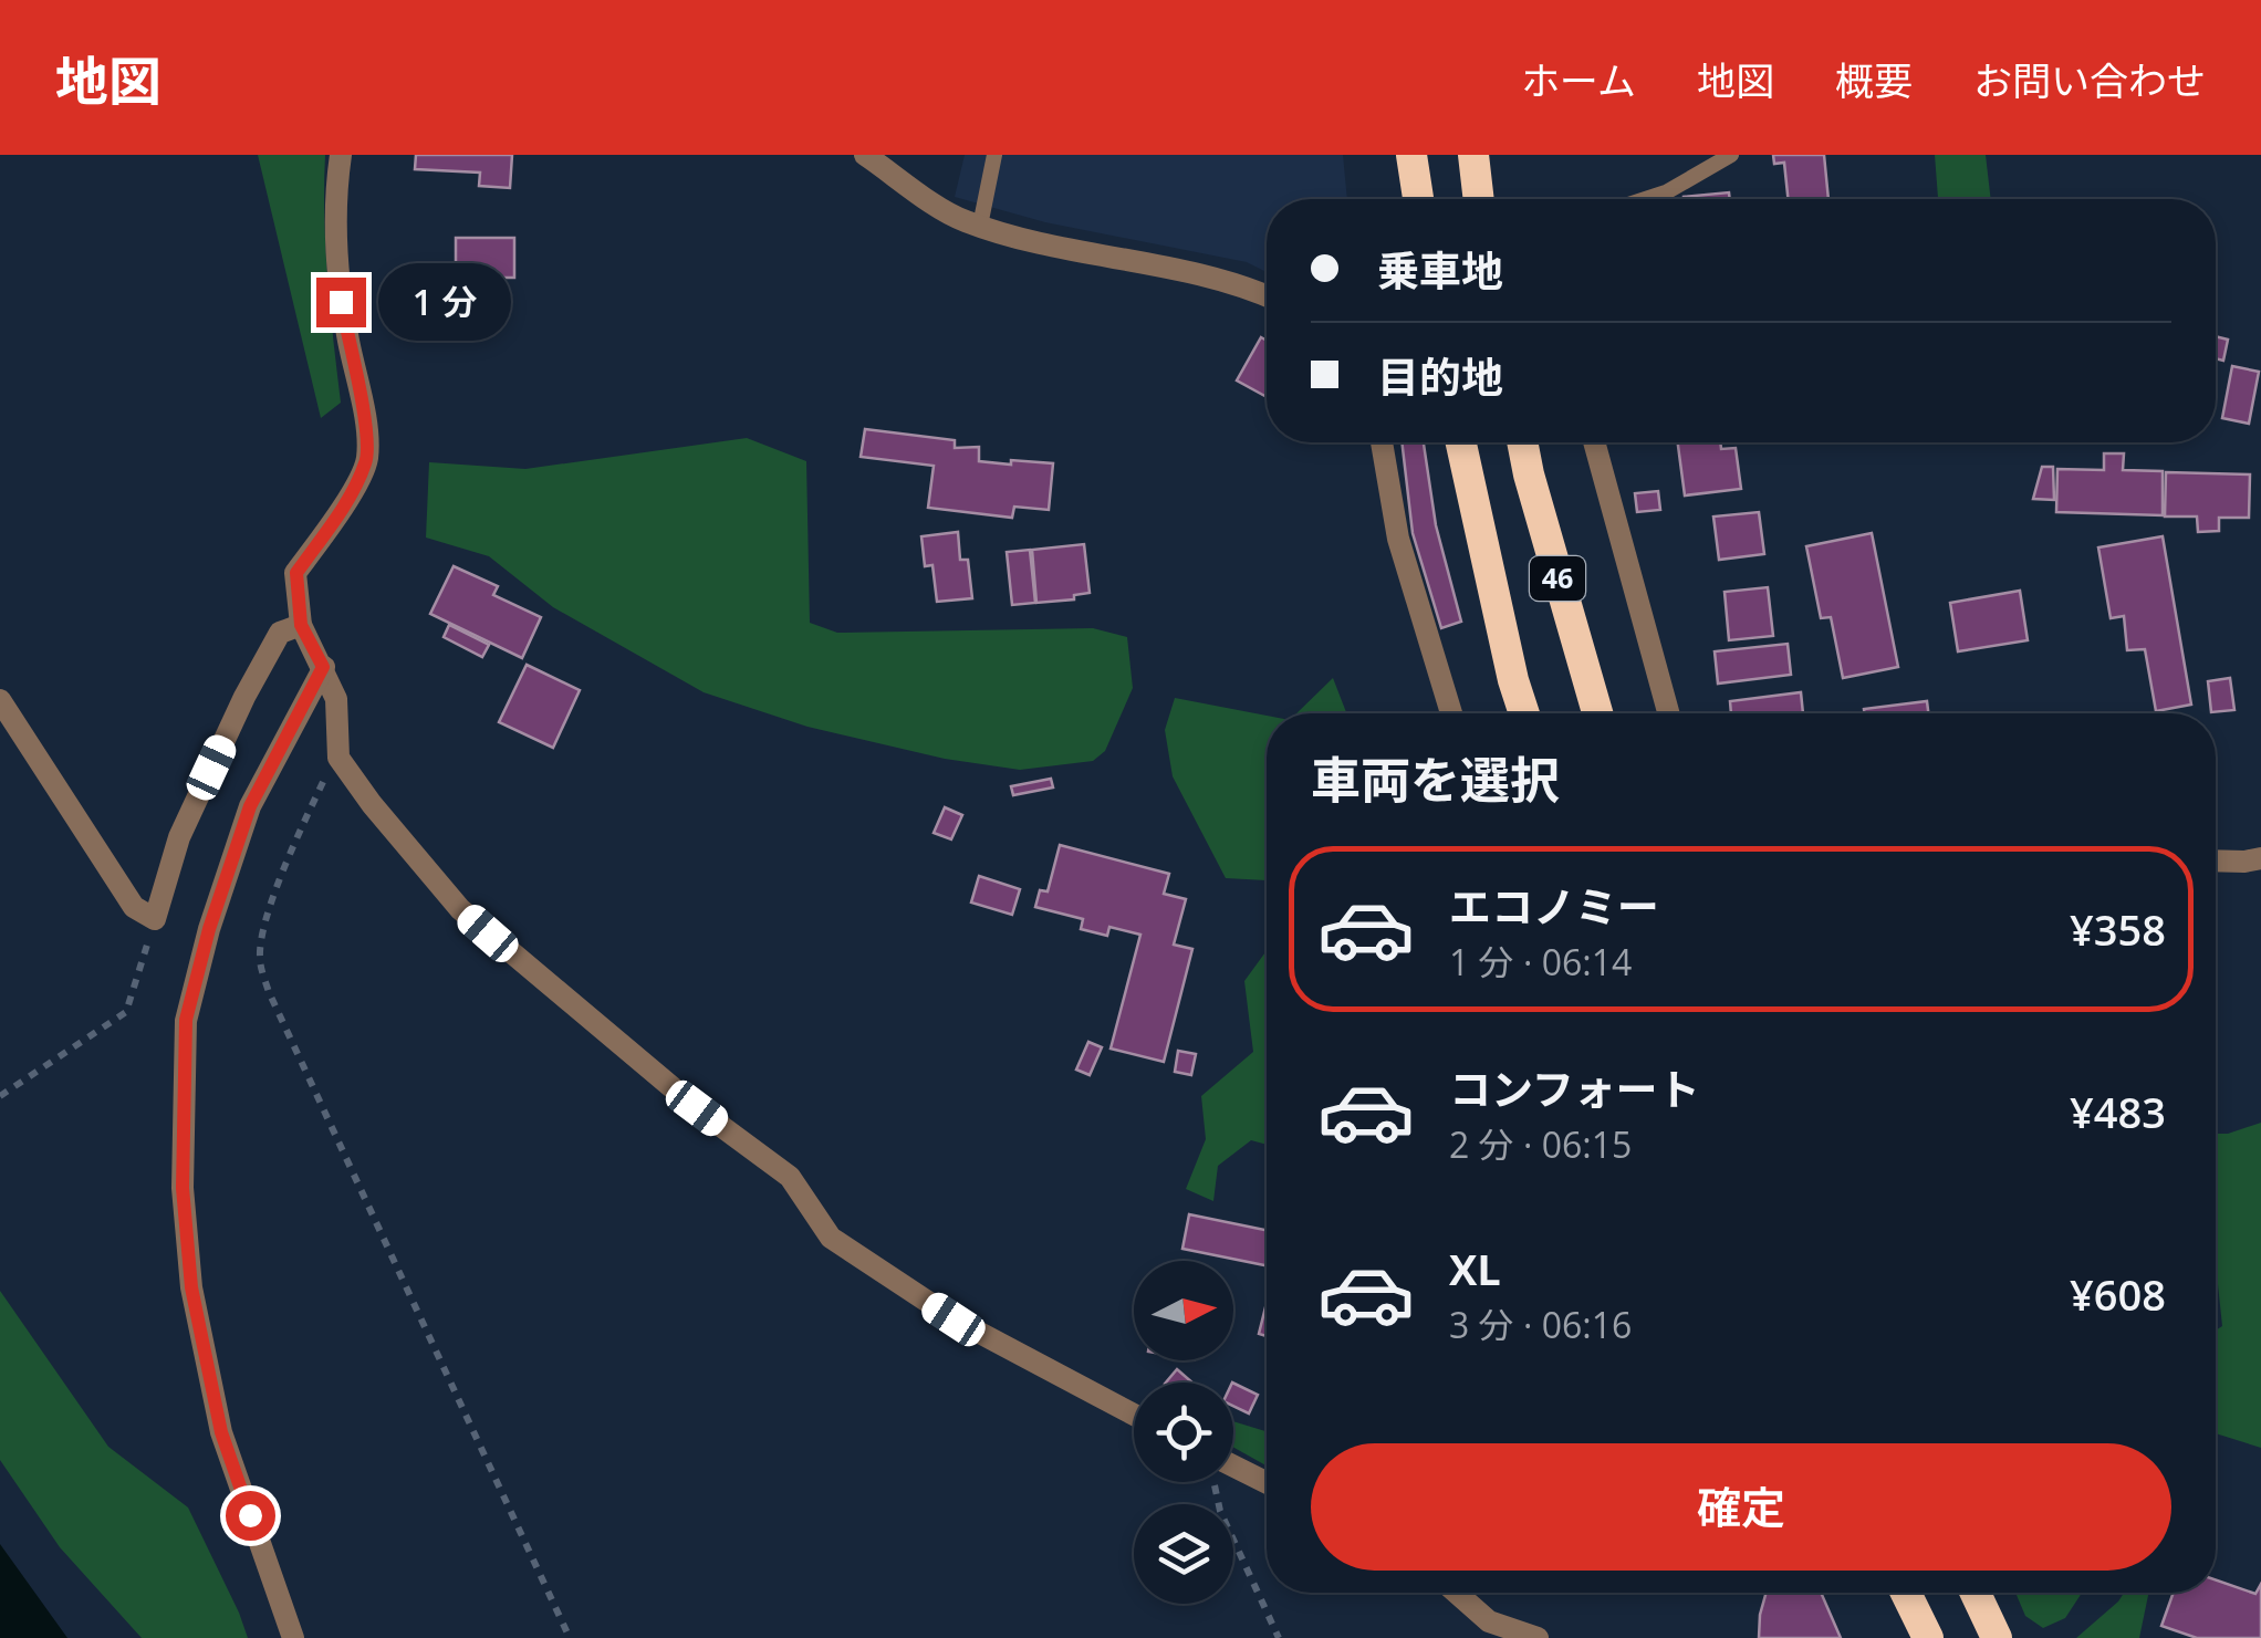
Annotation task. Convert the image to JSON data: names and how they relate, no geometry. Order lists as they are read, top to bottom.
{
  "streets": {
    "highway": ["46"]
  },
  "north": "right",
  "page": {
    "header": "地図",
    "nav": [
      "ホーム",
      "地図",
      "概要",
      "お問い合わせ"
    ],
    "banner": ["乗車地", "目的地"],
    "bubble": "1 分",
    "heading": "車両を選択",
    "list": [
      {
        "name": "エコノミー",
        "note": "1 分 · 06:14",
        "value": "¥358"
      },
      {
        "name": "コンフォート",
        "note": "2 分 · 06:15",
        "value": "¥483"
      },
      {
        "name": "XL",
        "note": "3 分 · 06:16",
        "value": "¥608"
      }
    ],
    "buttons": "確定"
  }
}
